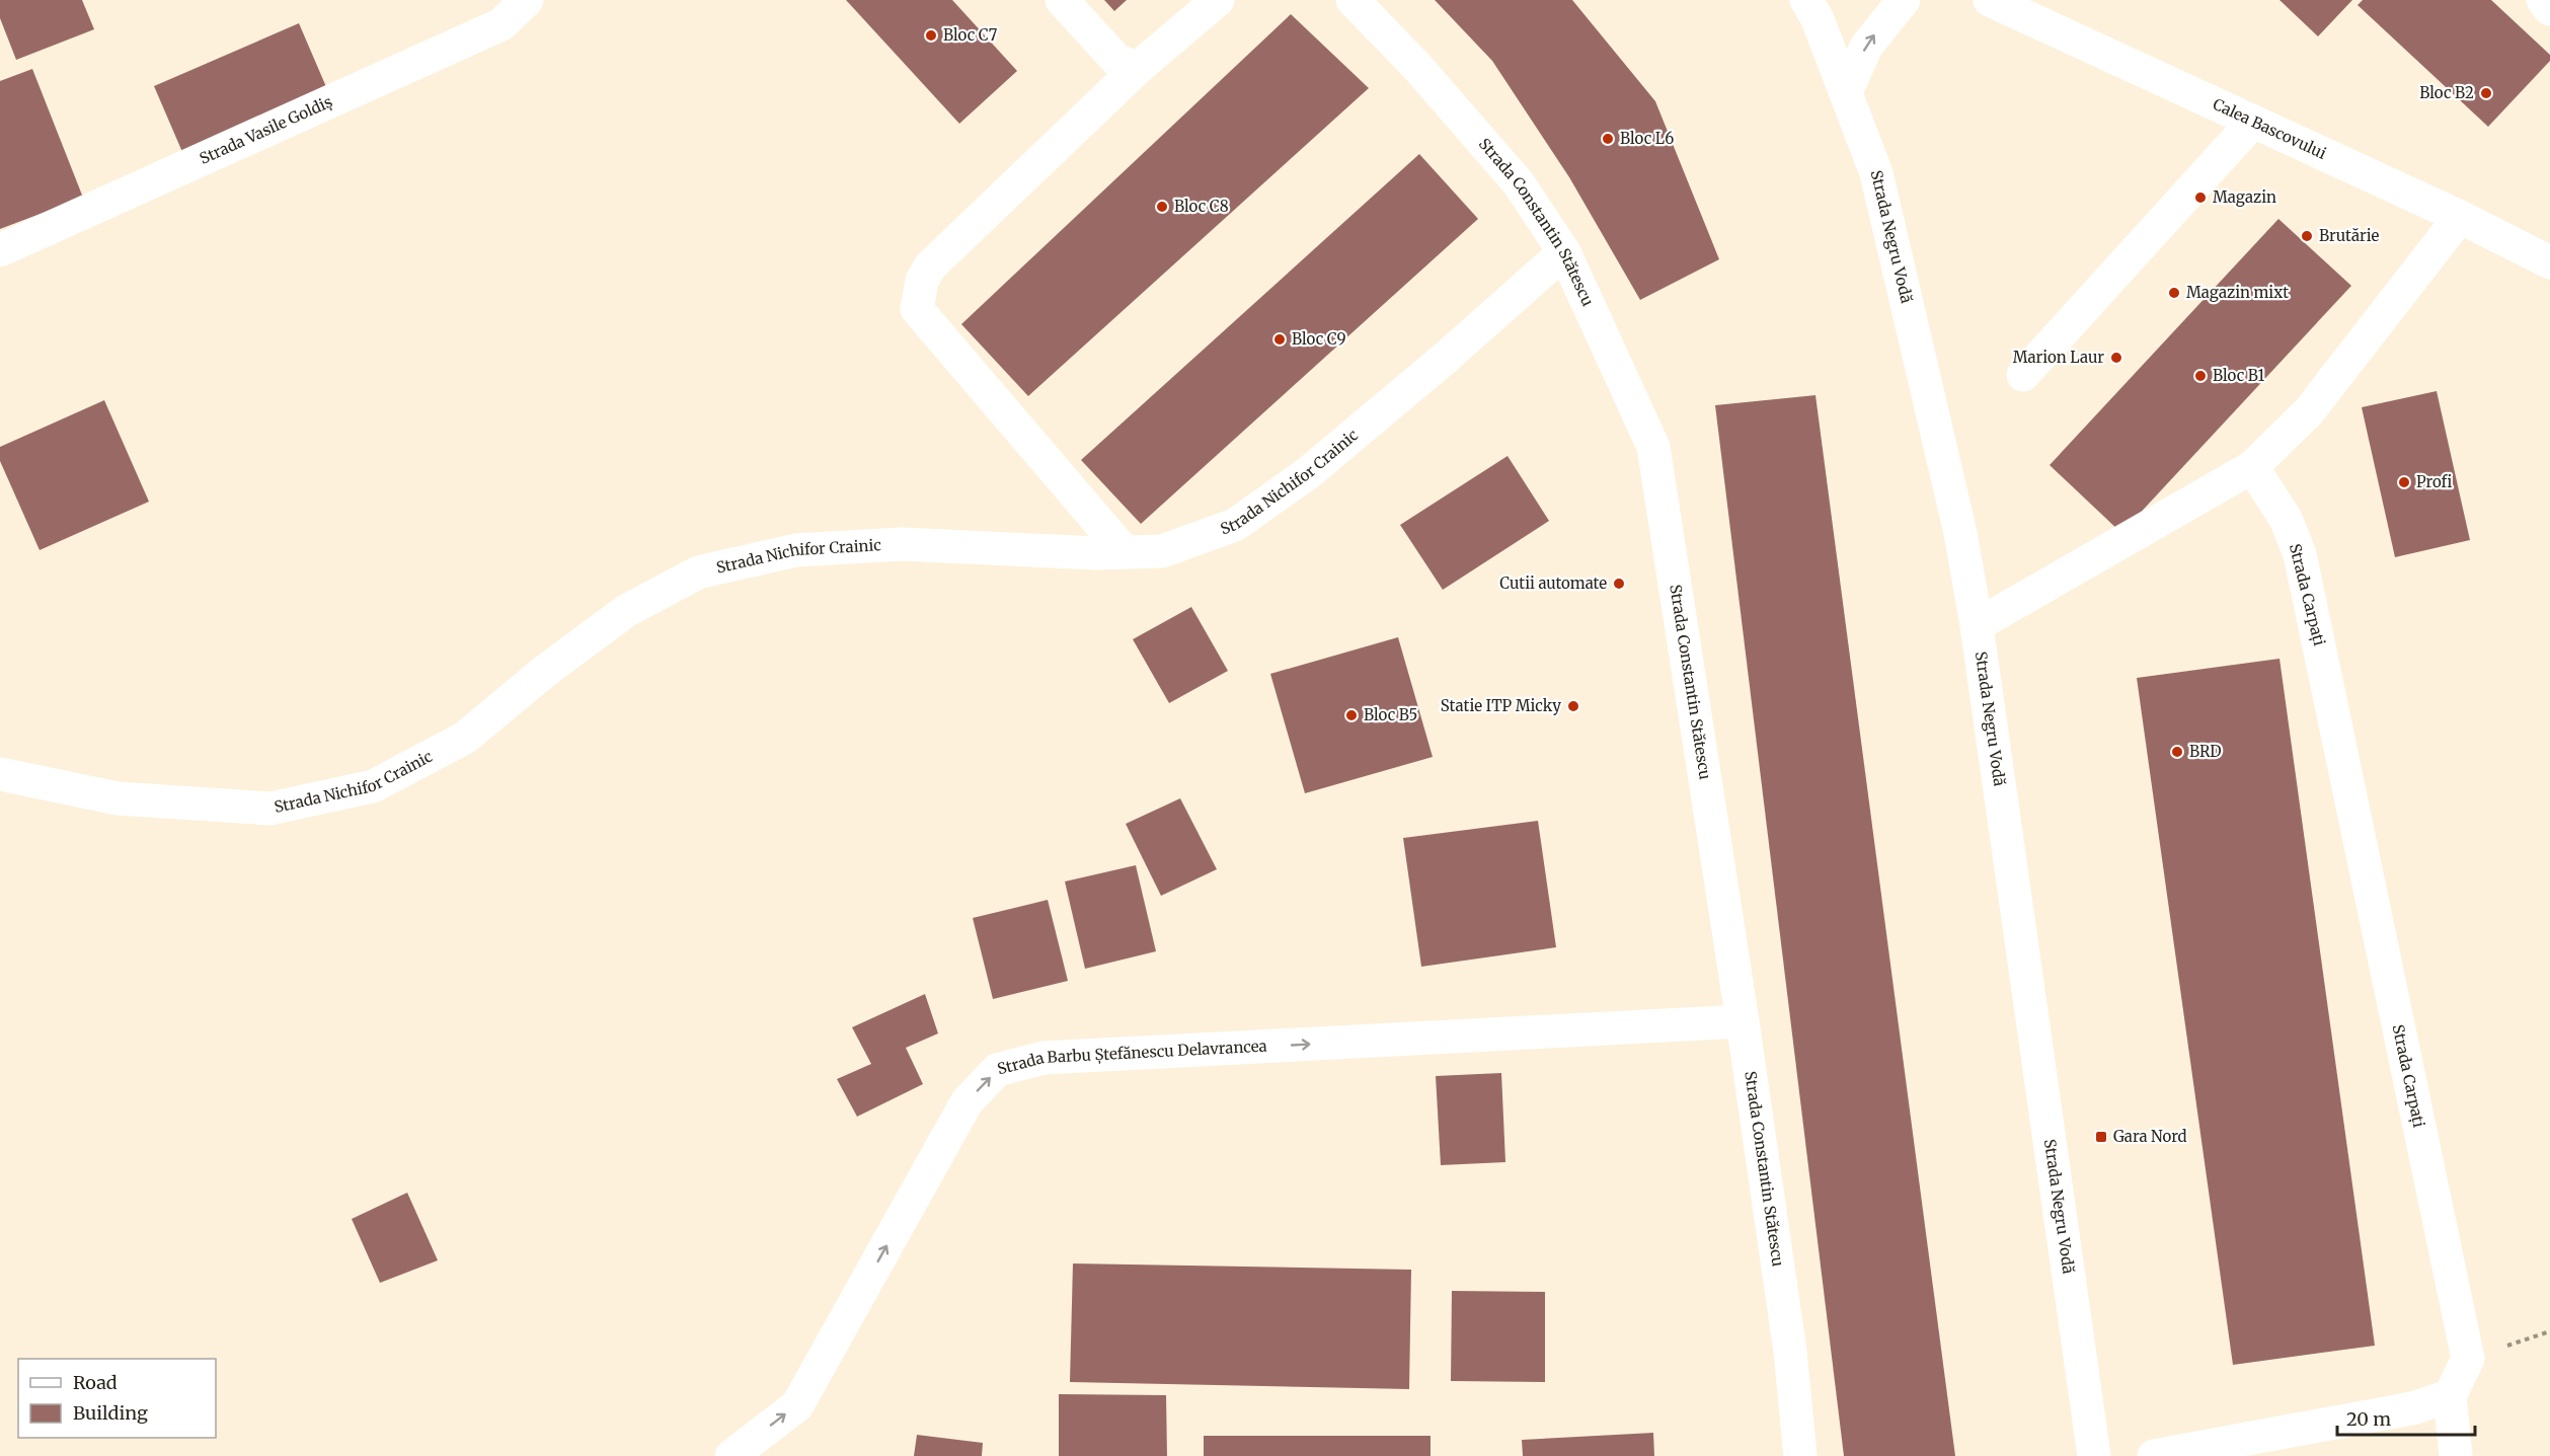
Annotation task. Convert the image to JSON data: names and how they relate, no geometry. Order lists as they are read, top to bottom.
{
  "streets": {
    "street": [
      "Strada Vasile Goldiș",
      "Calea Bascovului",
      "Strada Constantin Stătescu",
      "Strada Negru Vodă",
      "Strada Nichifor Crainic",
      "Strada Carpați",
      "Strada Barbu Ștefănescu Delavrancea"
    ]
  },
  "crossings": [
    ["Strada Constantin Stătescu", "Strada Nichifor Crainic"],
    ["Strada Constantin Stătescu", "Strada Barbu Ștefănescu Delavrancea"]
  ],
  "one_way": ["Strada Barbu Ștefănescu Delavrancea"],
  "places": {
    "other": [
      "Bloc C7",
      "Bloc B2",
      "Bloc L6",
      "Magazin",
      "Bloc C8",
      "Brutărie",
      "Magazin mixt",
      "Bloc C9",
      "Marion Laur",
      "Bloc B1",
      "Profi",
      "Cutii automate",
      "Statie ITP Micky",
      "Bloc B5",
      "BRD"
    ],
    "transit": ["Gara Nord"]
  },
  "legend": ["Road", "Building"],
  "scale_bar": "20 m"
}
